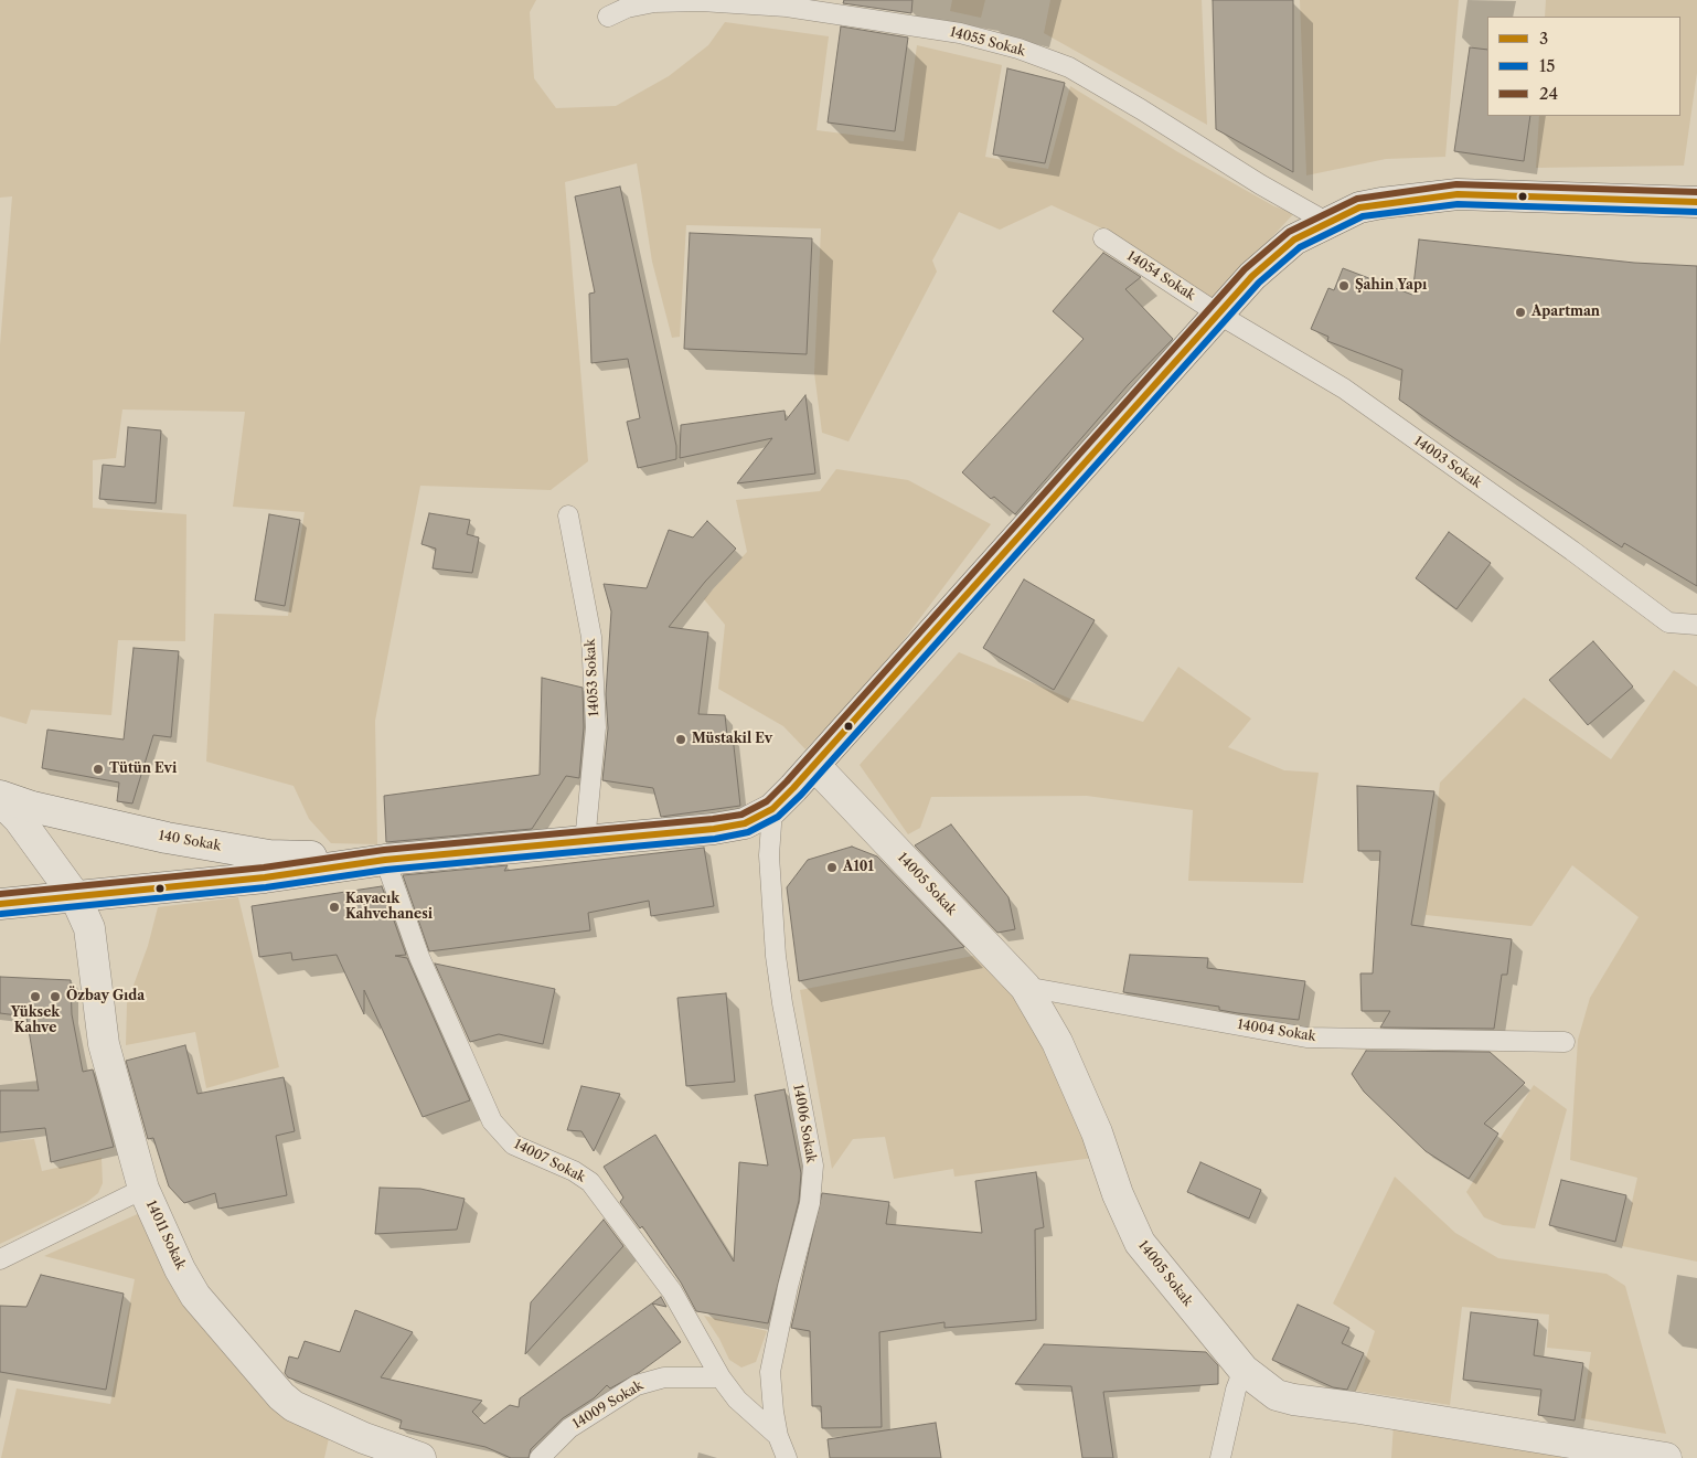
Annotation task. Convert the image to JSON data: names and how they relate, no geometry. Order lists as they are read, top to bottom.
{
  "streets": {
    "street": ["140 Sokak", "14005 Sokak", "14011 Sokak"],
    "lane": [
      "14055 Sokak",
      "14054 Sokak",
      "14003 Sokak",
      "14053 Sokak",
      "14004 Sokak",
      "14006 Sokak",
      "14007 Sokak",
      "14009 Sokak"
    ]
  },
  "crossings": [
    ["14054 Sokak", "14003 Sokak"],
    ["140 Sokak", "14007 Sokak"],
    ["14005 Sokak", "14004 Sokak"],
    ["14006 Sokak", "14007 Sokak"],
    ["14007 Sokak", "14009 Sokak"]
  ],
  "places": [
    "Şahin Yapı",
    "Apartman",
    "Müstakil Ev",
    "Tütün Evi",
    "A101",
    "Kayacık Kahvehanesi",
    "Yüksek Kahve",
    "Özbay Gıda"
  ],
  "lines": ["transit line 24", "transit line 3", "transit line 15"],
  "legend": ["3", "15", "24"]
}
